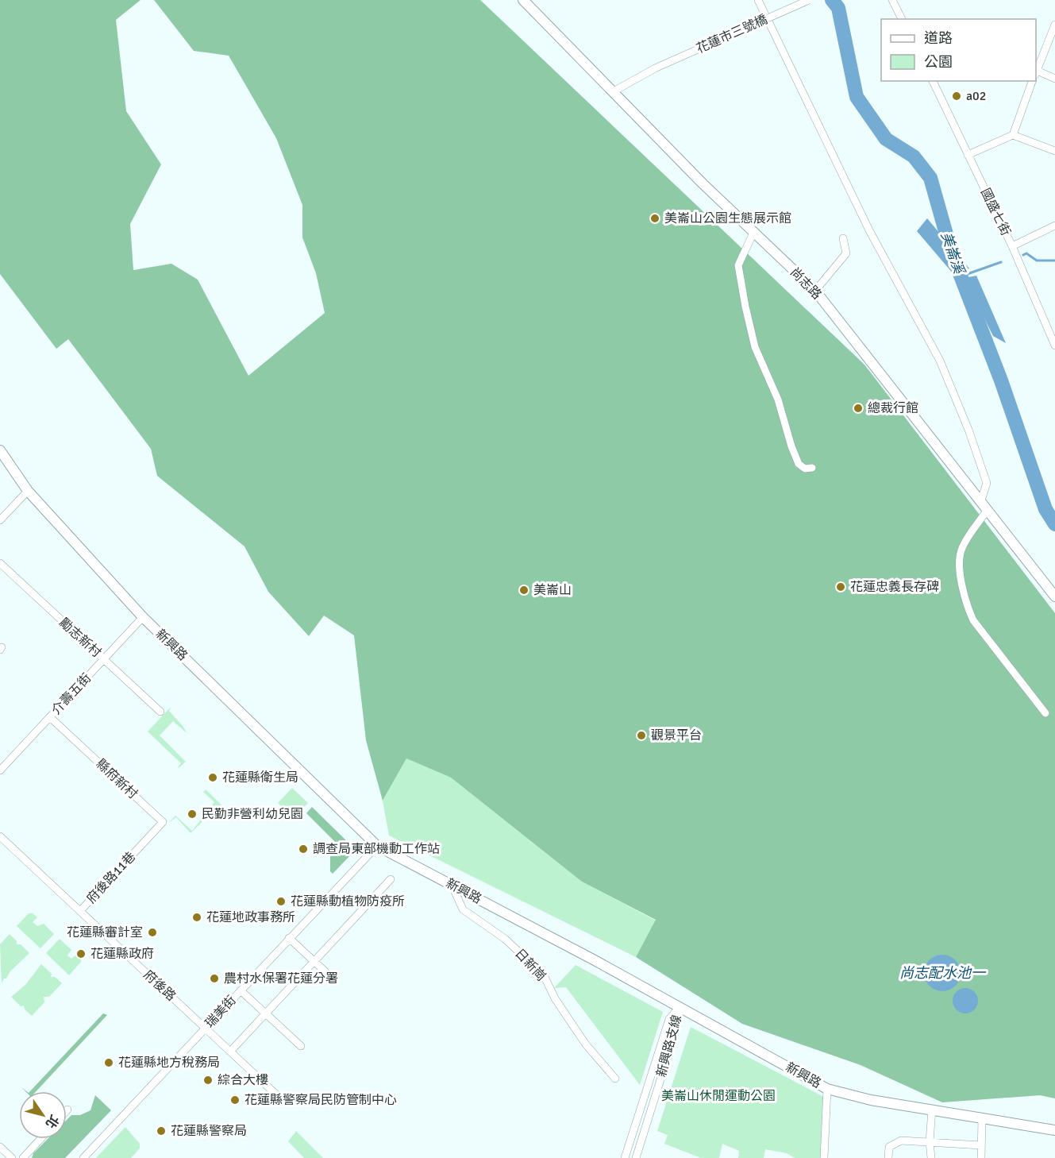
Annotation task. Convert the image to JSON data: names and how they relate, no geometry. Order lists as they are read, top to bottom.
{
  "streets": {
    "street": [
      "花蓮市三號橋",
      "國盛七街",
      "尚志路",
      "勵志新村",
      "新興路",
      "介壽五街",
      "縣府新村",
      "府後路11巷",
      "日新崗",
      "府後路",
      "瑞美街",
      "新興路支線"
    ]
  },
  "crossings": [
    ["花蓮市三號橋", "尚志路"],
    ["勵志新村", "介壽五街"],
    ["新興路", "介壽五街"],
    ["新興路", "日新崗"],
    ["新興路", "瑞美街"],
    ["新興路", "新興路支線"],
    ["介壽五街", "縣府新村"],
    ["縣府新村", "府後路11巷"],
    ["府後路11巷", "府後路"],
    ["府後路", "瑞美街"]
  ],
  "water": ["美崙溪", "尚志配水池一"],
  "parks": ["美崙山休閒運動公園"],
  "places": [
    "a02",
    "美崙山公園生態展示館",
    "總裁行館",
    "花蓮忠義長存碑",
    "美崙山",
    "觀景平台",
    "花蓮縣衛生局",
    "民勤非營利幼兒園",
    "調查局東部機動工作站",
    "花蓮縣動植物防疫所",
    "花蓮地政事務所",
    "花蓮縣審計室",
    "花蓮縣政府",
    "農村水保署花蓮分署",
    "花蓮縣地方稅務局",
    "綜合大樓",
    "花蓮縣警察局民防管制中心",
    "花蓮縣警察局"
  ],
  "legend": ["道路", "公園"],
  "north": "bottom right"
}
